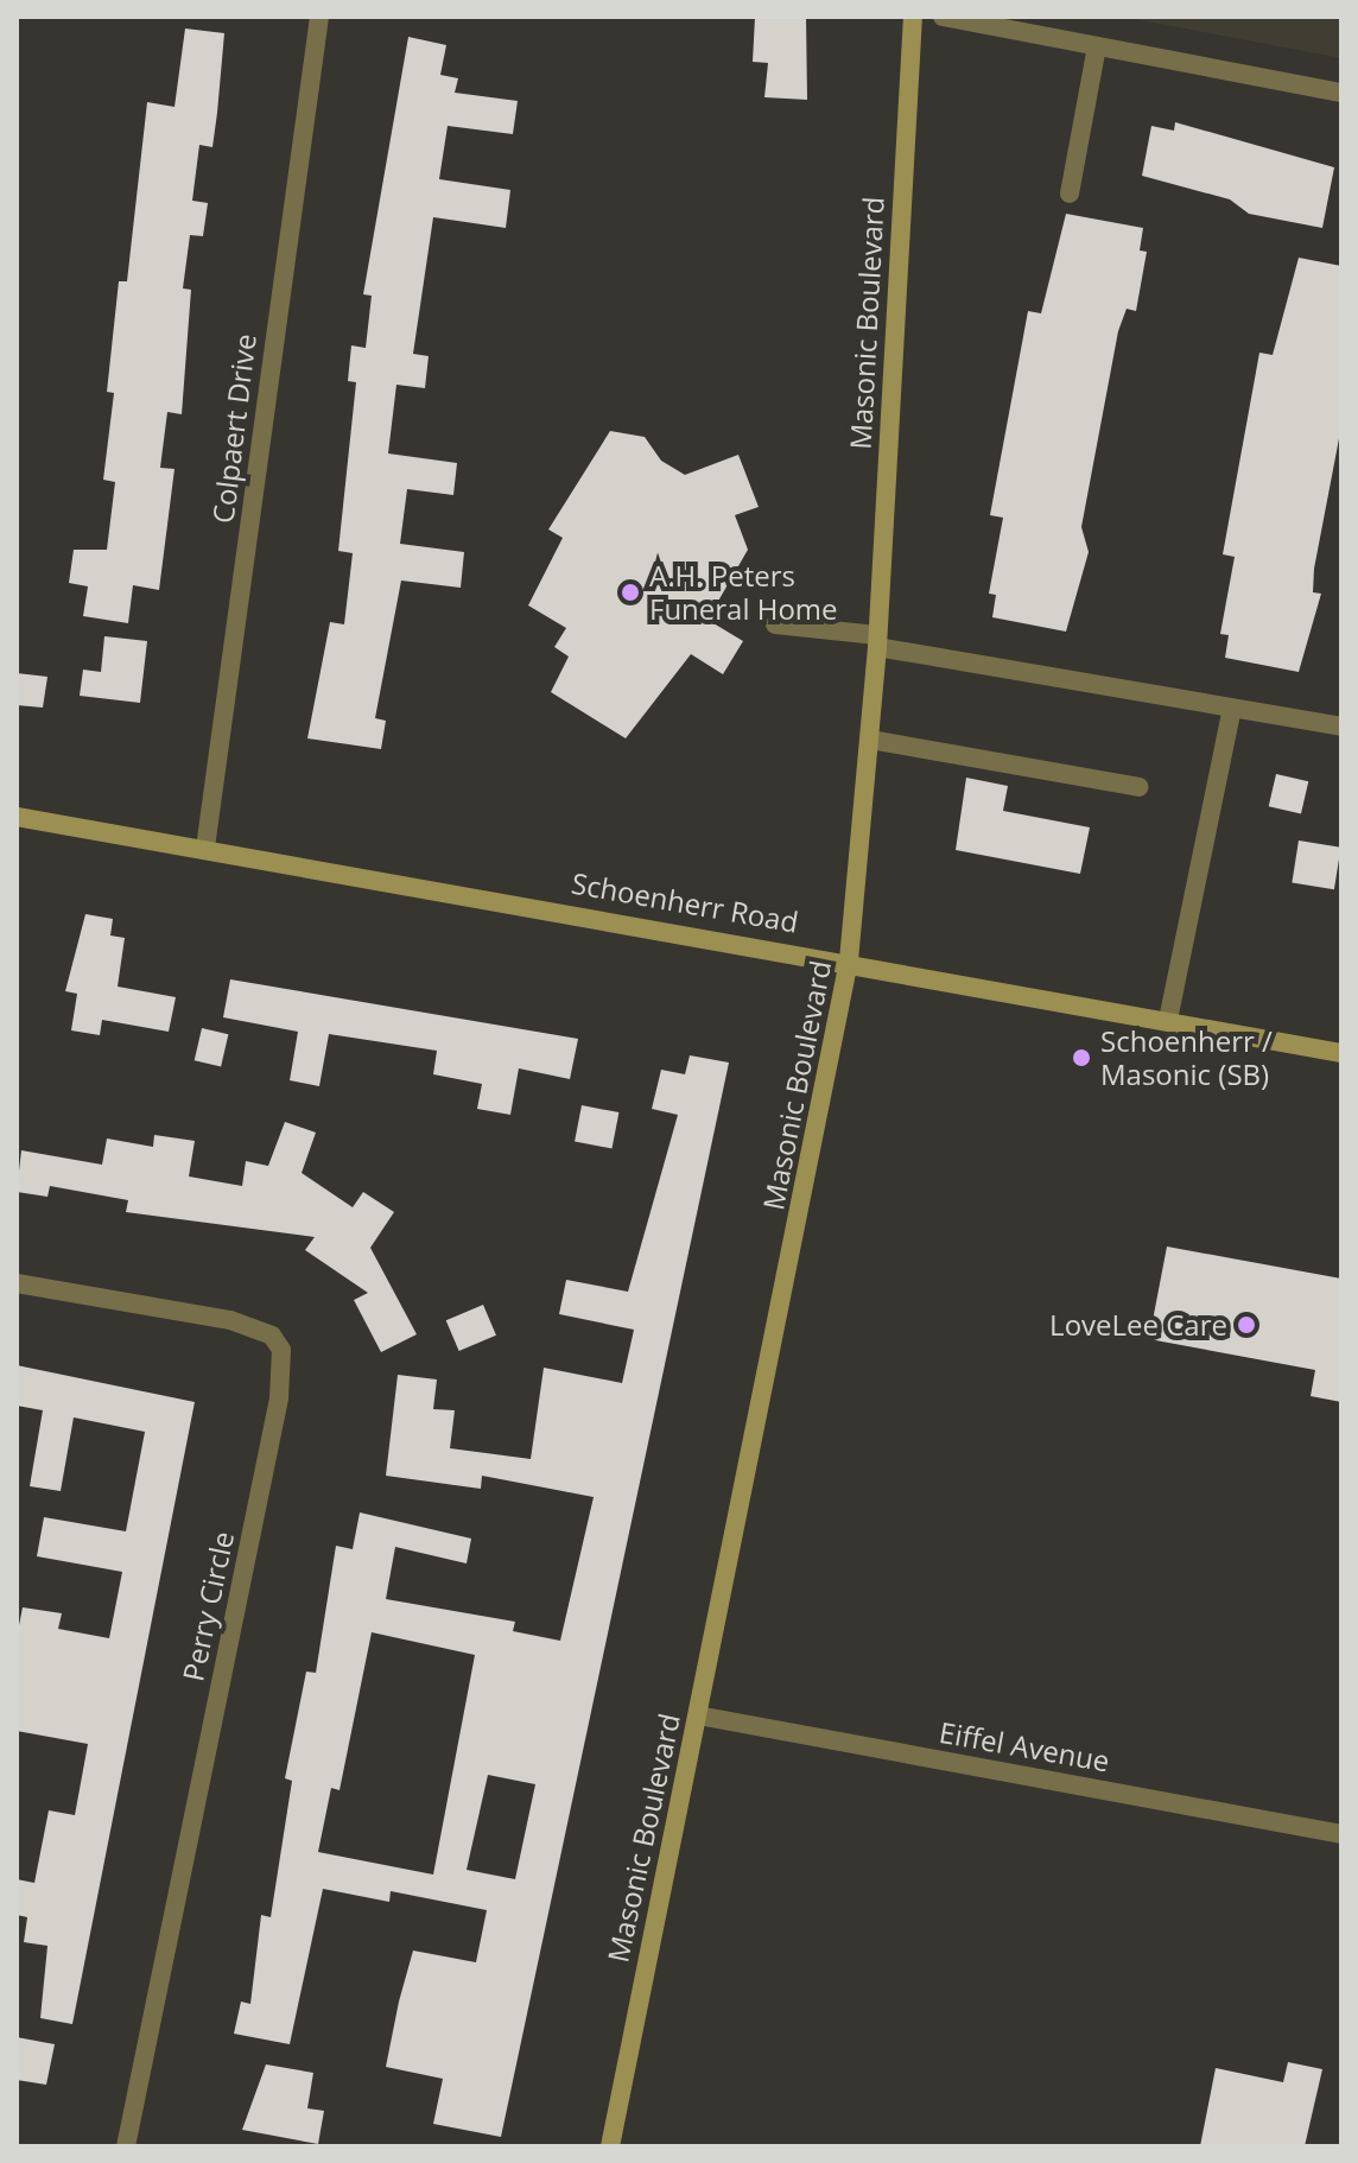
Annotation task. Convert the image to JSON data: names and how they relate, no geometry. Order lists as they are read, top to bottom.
{
  "streets": {
    "street": [
      "Masonic Boulevard",
      "Colpaert Drive",
      "Schoenherr Road",
      "Perry Circle",
      "Eiffel Avenue"
    ]
  },
  "crossings": [
    ["Masonic Boulevard", "Schoenherr Road"],
    ["Masonic Boulevard", "Eiffel Avenue"],
    ["Colpaert Drive", "Schoenherr Road"]
  ],
  "places": ["A.H. Peters Funeral Home", "Schoenherr / Masonic (SB)", "LoveLee Care"]
}
